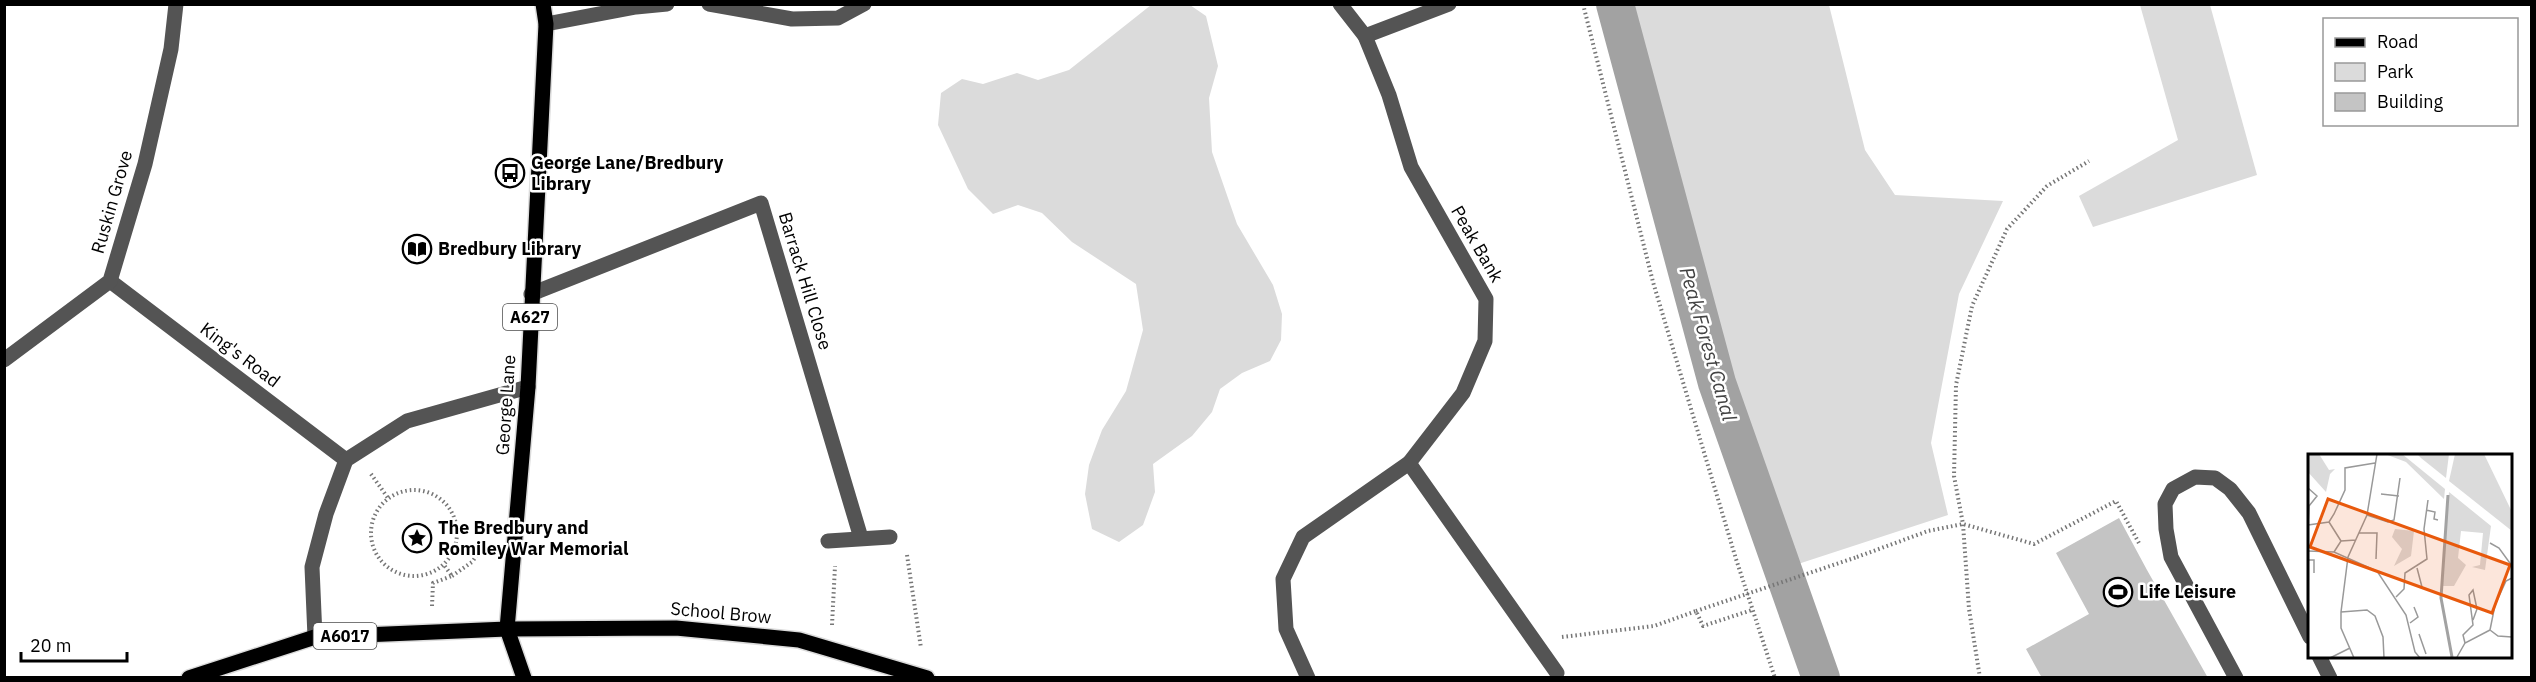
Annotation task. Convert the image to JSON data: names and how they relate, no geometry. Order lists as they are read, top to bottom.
{
  "streets": {
    "main road": [
      "A627",
      "George Lane",
      "School Brow",
      "A6017"
    ],
    "street": [
      "Ruskin Grove",
      "Peak Bank",
      "Barrack Hill Close",
      "King's Road"
    ]
  },
  "crossings": [
    ["Ruskin Grove", "King's Road"],
    ["Barrack Hill Close", "George Lane"],
    ["A627", "George Lane"],
    ["A627", "School Brow"],
    ["A627", "A6017"],
    ["George Lane", "School Brow"],
    ["George Lane", "A6017"],
    ["School Brow", "A6017"]
  ],
  "water": ["Peak Forest Canal"],
  "places": {
    "bus stop": ["George Lane/Bredbury Library"],
    "library": ["Bredbury Library"],
    "place": ["The Bredbury and Romiley War Memorial"],
    "sports": ["Life Leisure"]
  },
  "legend": ["Road", "Park", "Building"],
  "scale_bar": "20 m"
}
